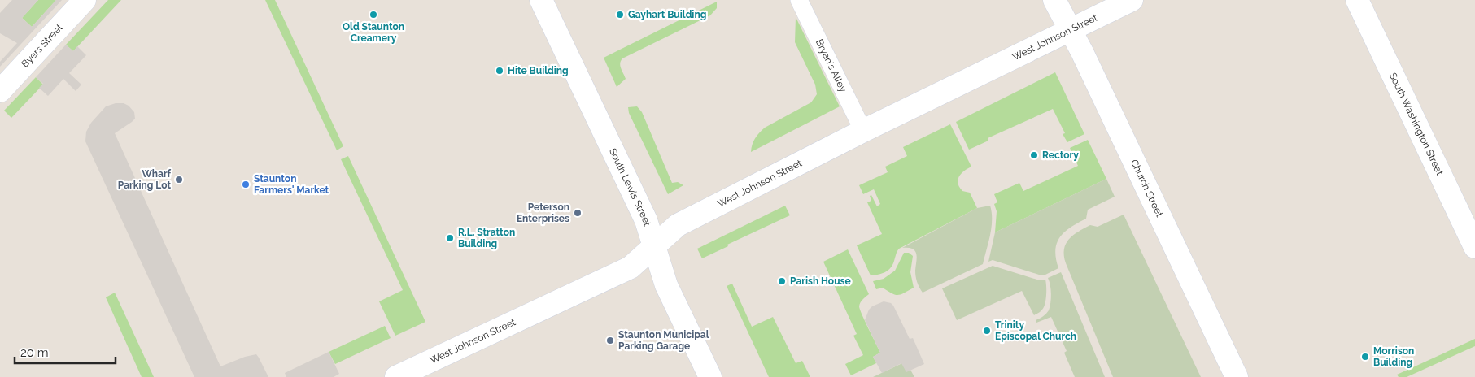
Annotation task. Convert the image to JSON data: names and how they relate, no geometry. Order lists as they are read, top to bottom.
{
  "streets": {
    "street": [
      "West Johnson Street",
      "Byers Street",
      "South Washington Street",
      "South Lewis Street",
      "Church Street"
    ],
    "lane": ["Bryan's Alley"]
  },
  "crossings": [
    ["West Johnson Street", "Bryan's Alley"],
    ["West Johnson Street", "South Lewis Street"],
    ["West Johnson Street", "Church Street"]
  ],
  "places": [
    "Old Staunton Creamery",
    "Gayhart Building",
    "Hite Building",
    "Rectory",
    "Wharf Parking Lot",
    "Staunton Farmers' Market",
    "Peterson Enterprises",
    "R.L. Stratton Building",
    "Parish House",
    "Trinity Episcopal Church",
    "Staunton Municipal Parking Garage",
    "Morrison Building"
  ],
  "scale_bar": "20 m"
}
